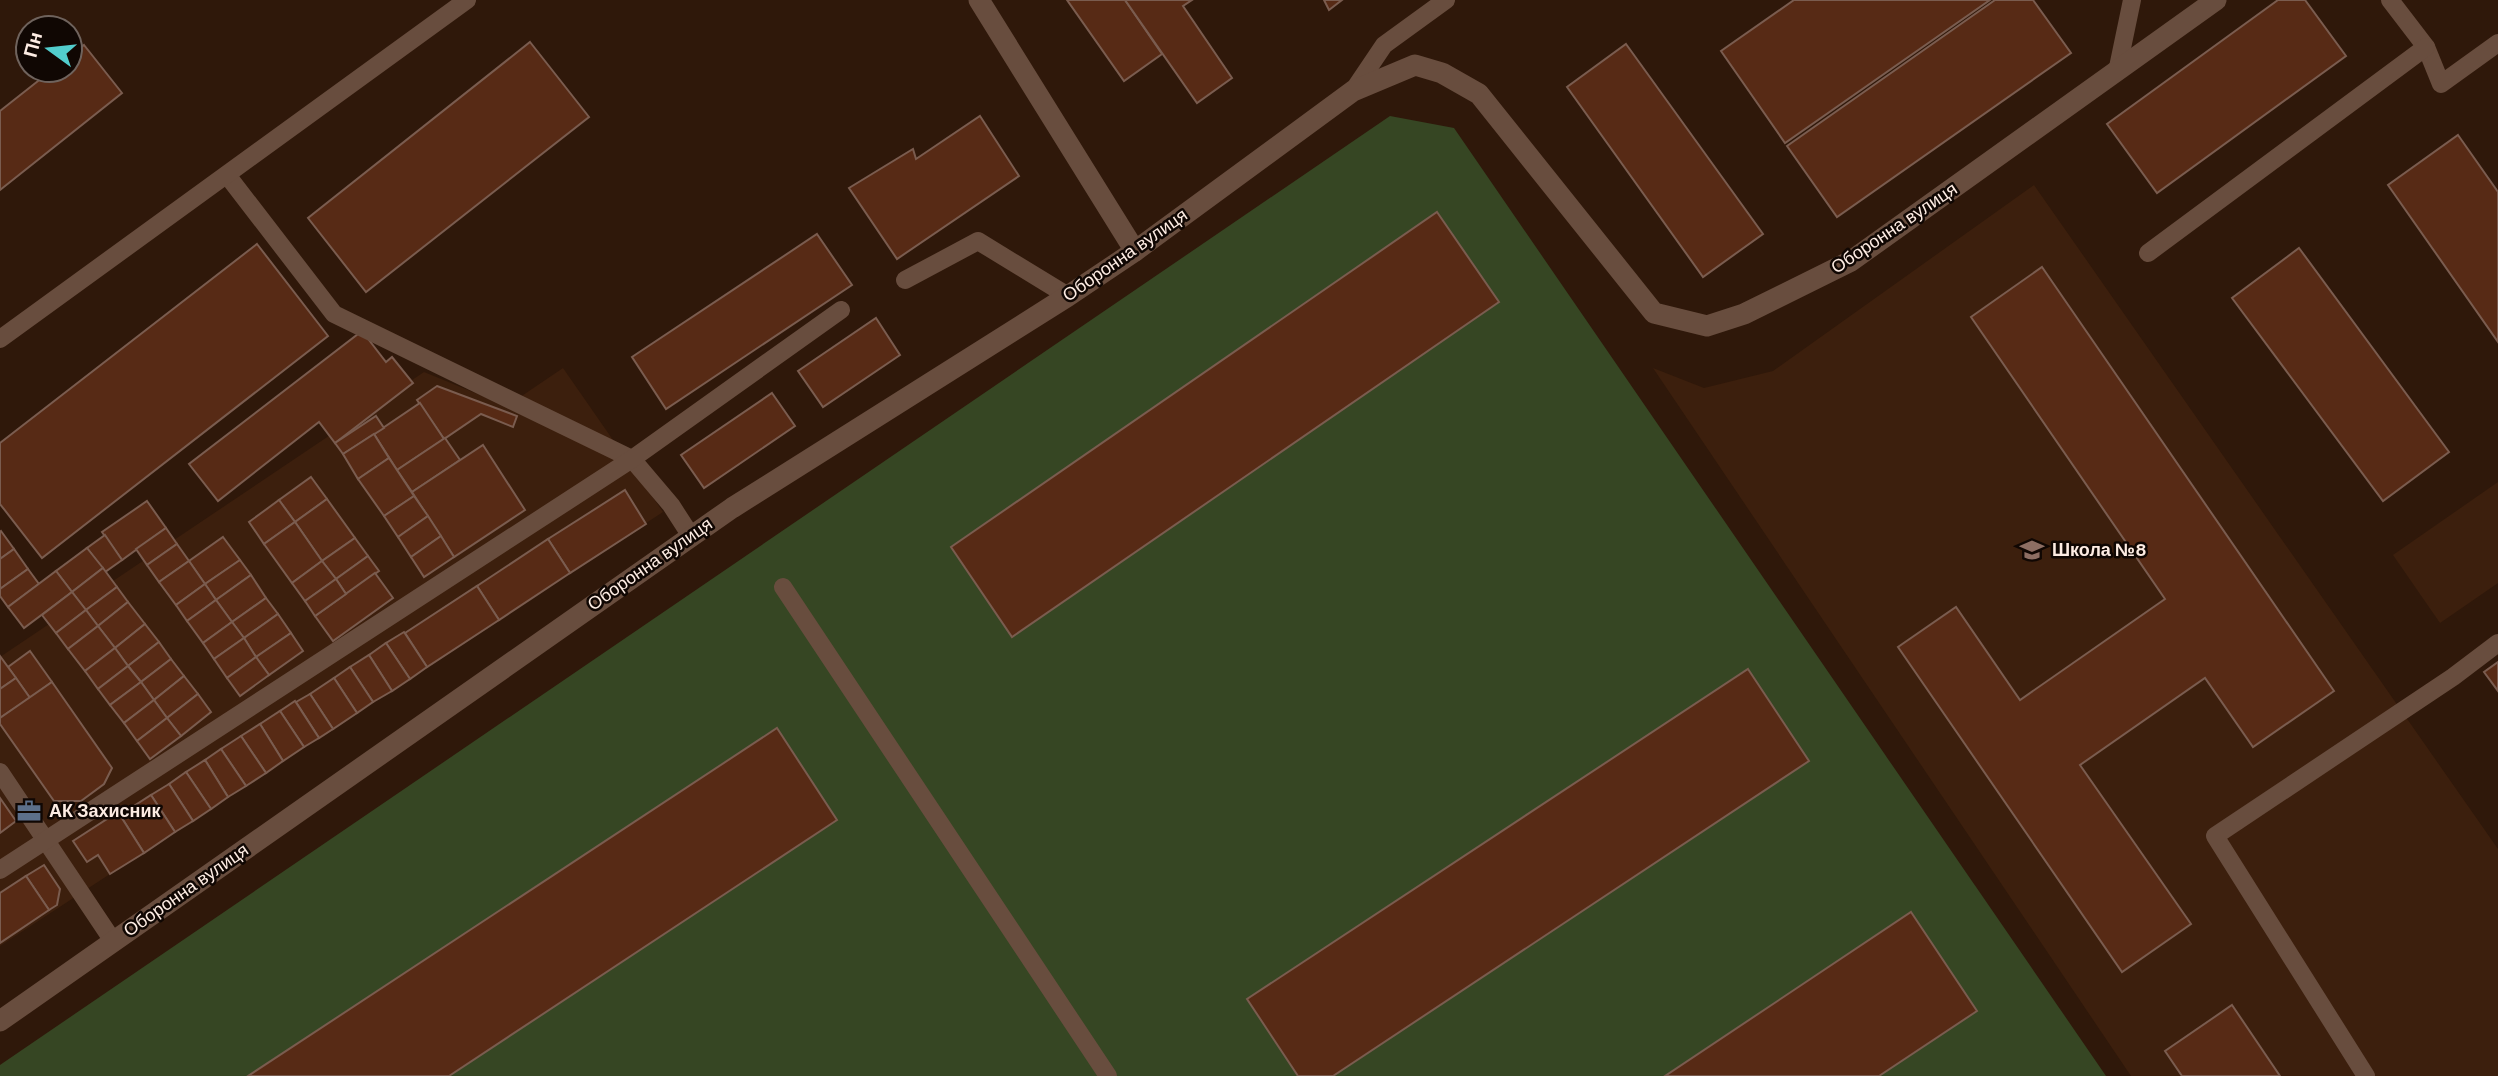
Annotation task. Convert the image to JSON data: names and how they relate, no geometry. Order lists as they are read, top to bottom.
{
  "streets": {
    "street": ["Оборонна вулиця"]
  },
  "places": {
    "school or university": ["Школа №8"],
    "office": ["АК Захисник"]
  },
  "north": "left"
}
